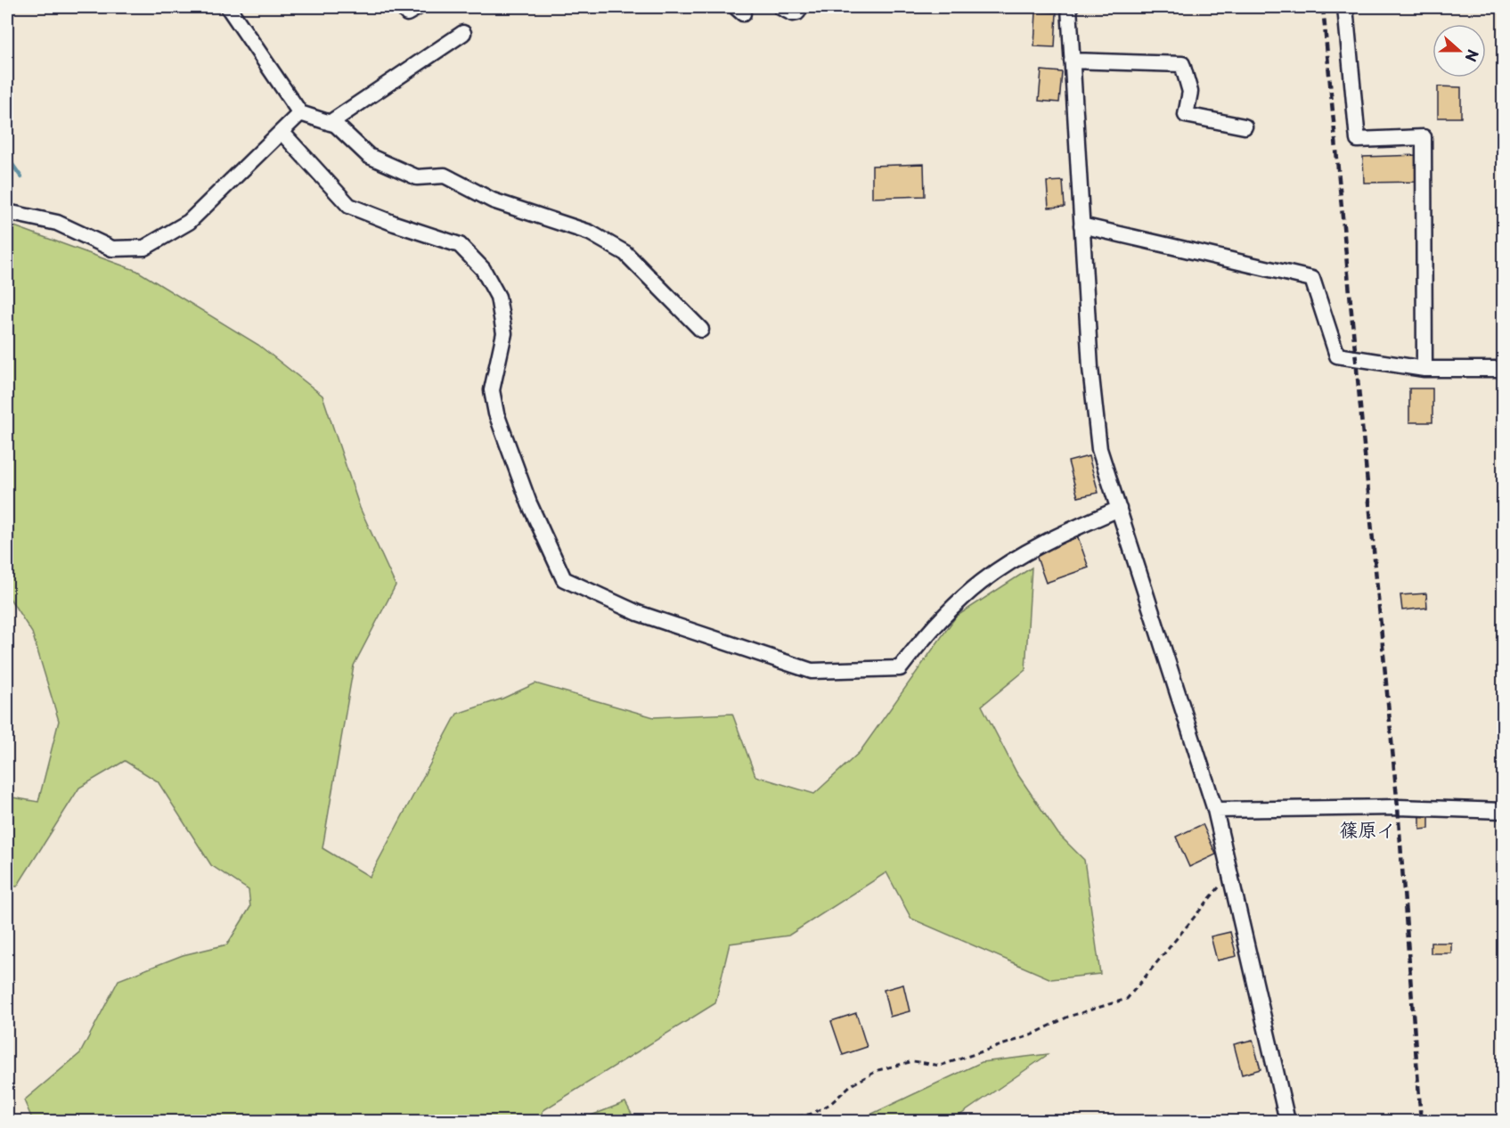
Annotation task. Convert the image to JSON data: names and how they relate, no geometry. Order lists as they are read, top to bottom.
{
  "districts": ["篠原イ"],
  "north": "right"
}
